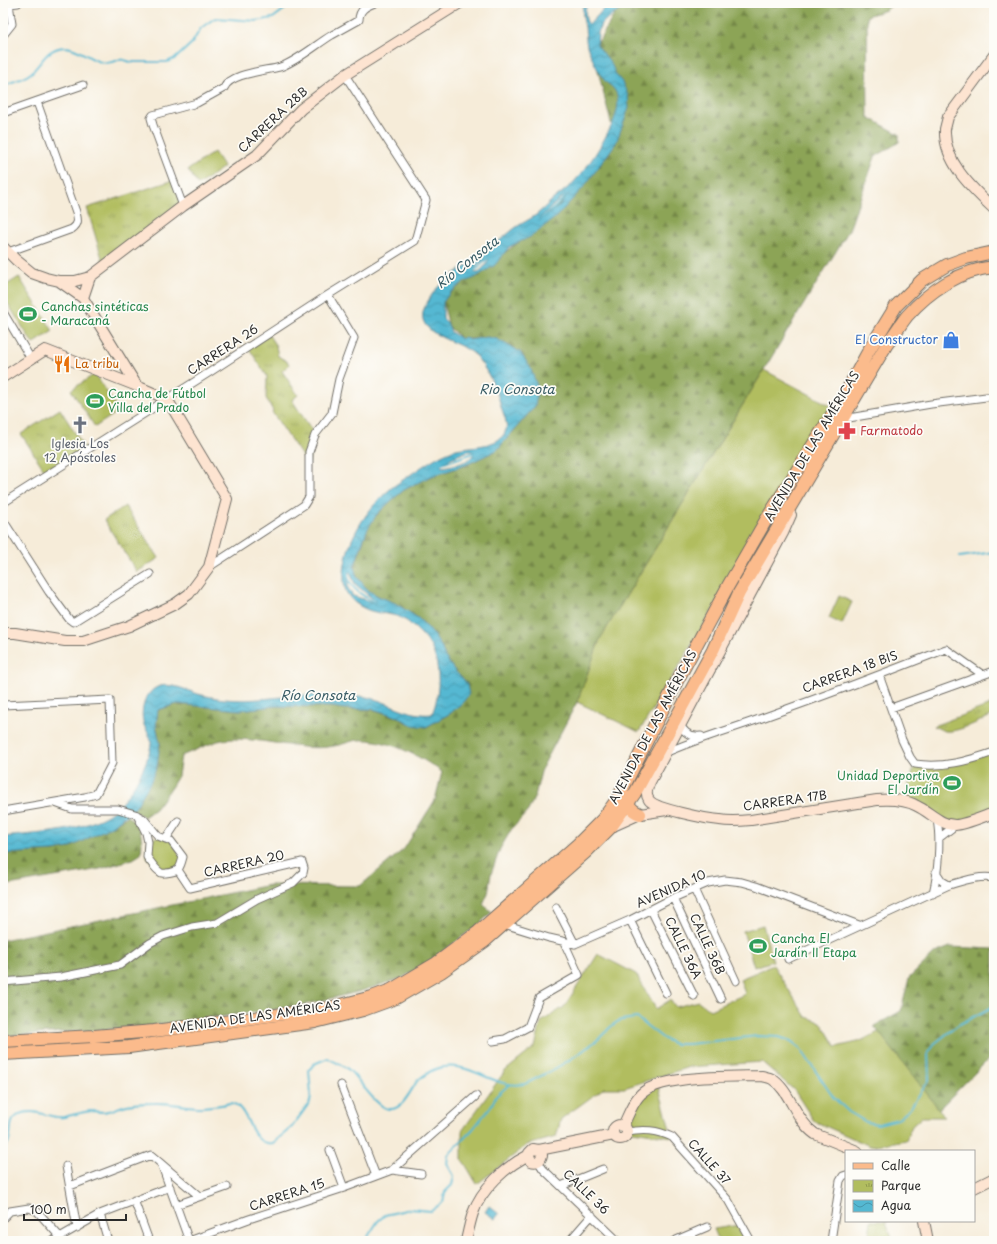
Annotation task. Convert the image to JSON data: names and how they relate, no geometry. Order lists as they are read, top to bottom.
{
  "streets": {
    "main road": ["AVENIDA DE LAS AMÉRICAS"],
    "street": [
      "CARRERA 28B",
      "CARRERA 26",
      "CARRERA 18 BIS",
      "CARRERA 17B",
      "CARRERA 20",
      "AVENIDA 10",
      "CALLE 36B",
      "CALLE 36A",
      "CALLE 37",
      "CALLE 36",
      "CARRERA 15"
    ]
  },
  "crossings": [
    ["CARRERA 28B", "CARRERA 26"],
    ["AVENIDA DE LAS AMÉRICAS", "CARRERA 18 BIS"],
    ["AVENIDA DE LAS AMÉRICAS", "CARRERA 17B"],
    ["CARRERA 18 BIS", "CARRERA 17B"],
    ["AVENIDA 10", "CALLE 36B"],
    ["AVENIDA 10", "CALLE 36A"]
  ],
  "water": ["Río Consota", "Rio Consota"],
  "places": {
    "sports": [
      "Canchas sintéticas - Maracaná",
      "Cancha de Fútbol Villa del Prado",
      "Unidad Deportiva El Jardín",
      "Cancha El Jardín II Etapa"
    ],
    "shop": ["El Constructor"],
    "restaurant": ["La tribu"],
    "church": ["Iglesia Los 12 Apóstoles"],
    "pharmacy": ["Farmatodo"]
  },
  "legend": ["Calle", "Parque", "Agua"],
  "scale_bar": "100 m"
}
